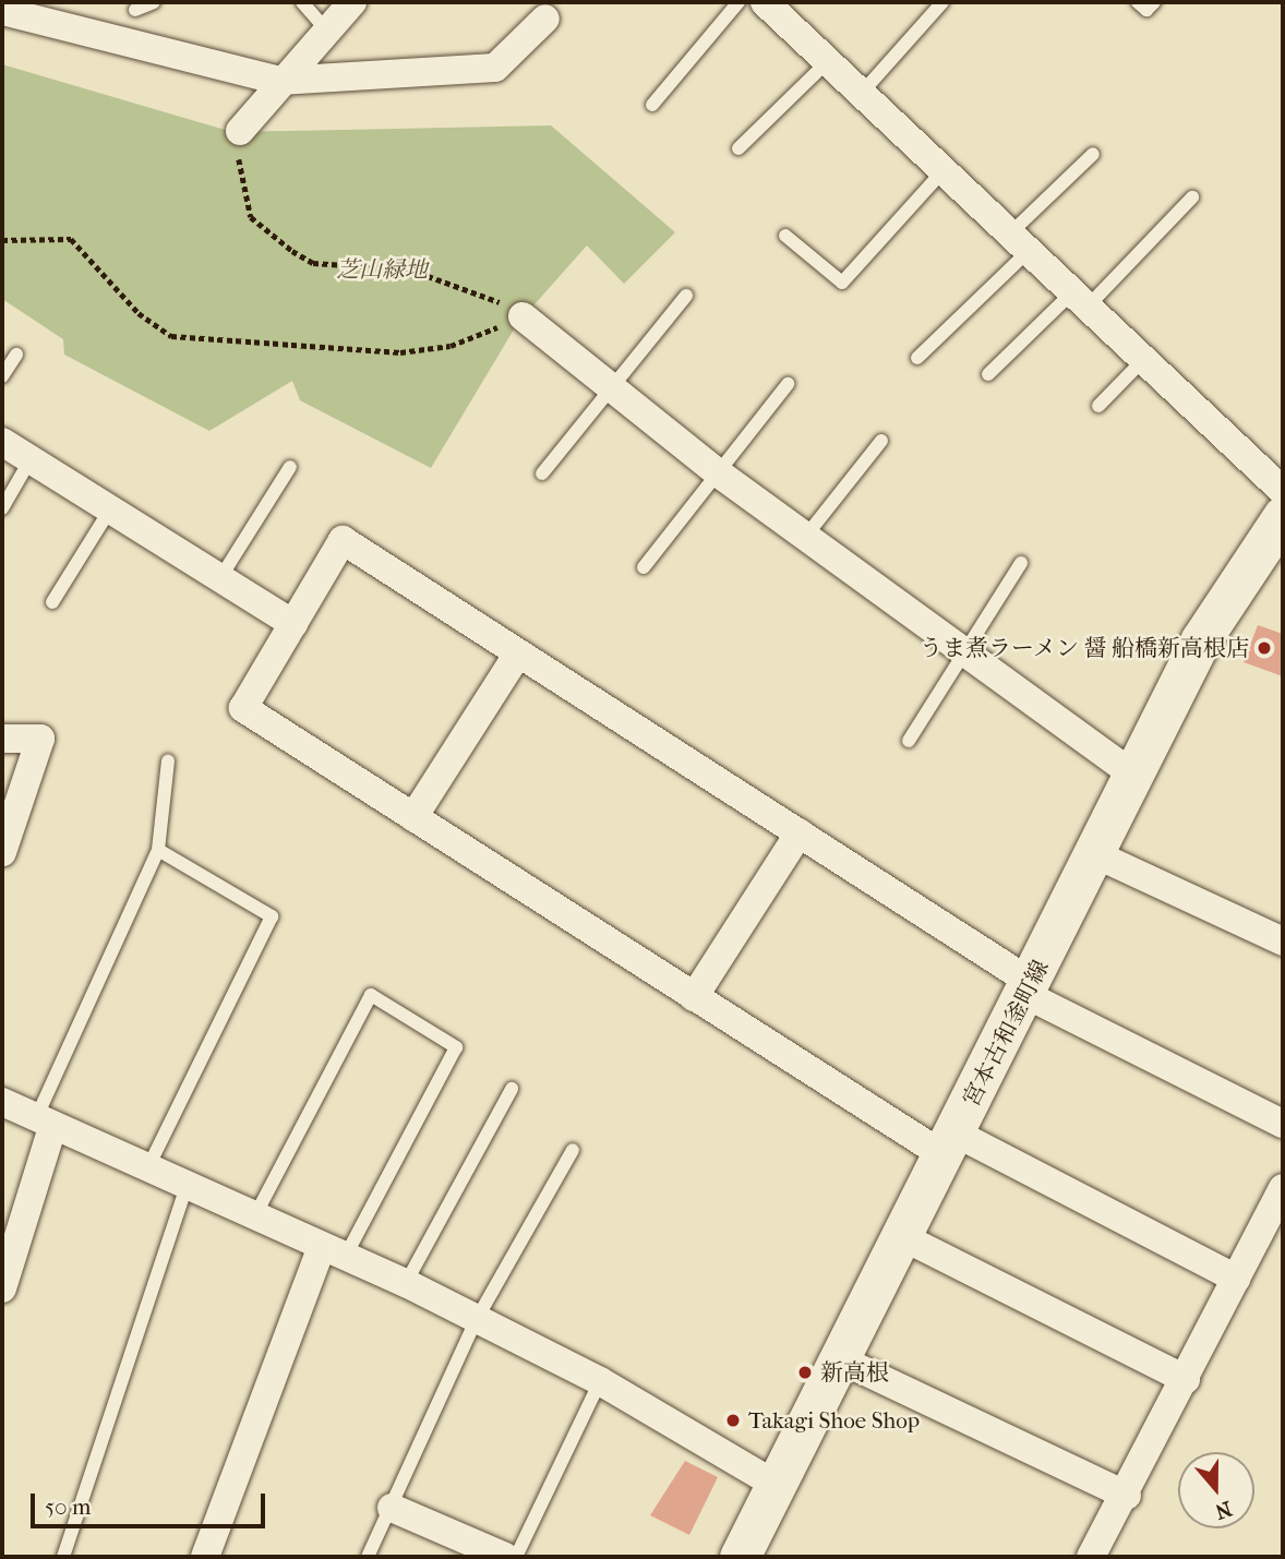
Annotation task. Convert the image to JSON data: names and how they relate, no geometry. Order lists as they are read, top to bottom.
{
  "streets": {
    "street": ["宮本古和釜町線"]
  },
  "parks": ["芝山緑地"],
  "places": ["うま煮ラーメン 醤 船橋新高根店", "新高根", "Takagi Shoe Shop"],
  "scale_bar": "50 m",
  "north": "bottom"
}
